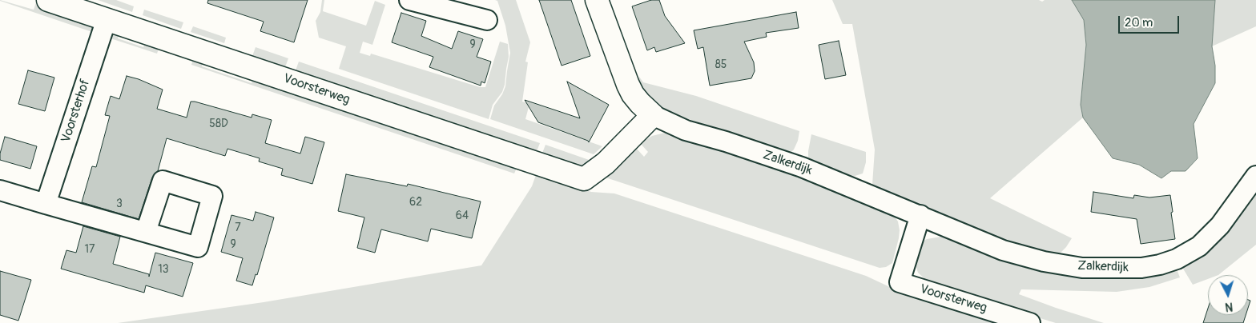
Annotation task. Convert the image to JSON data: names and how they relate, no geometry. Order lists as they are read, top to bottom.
{
  "streets": {
    "street": ["Voorsterweg", "Voorsterhof", "Zalkerdijk"]
  },
  "crossings": [
    ["Voorsterweg", "Voorsterhof"],
    ["Voorsterweg", "Zalkerdijk"]
  ],
  "house_numbers": [
    "9",
    "85",
    "58D",
    "62",
    "3",
    "64",
    "7",
    "9",
    "17",
    "13"
  ],
  "scale_bar": "20 m",
  "north": "bottom"
}
